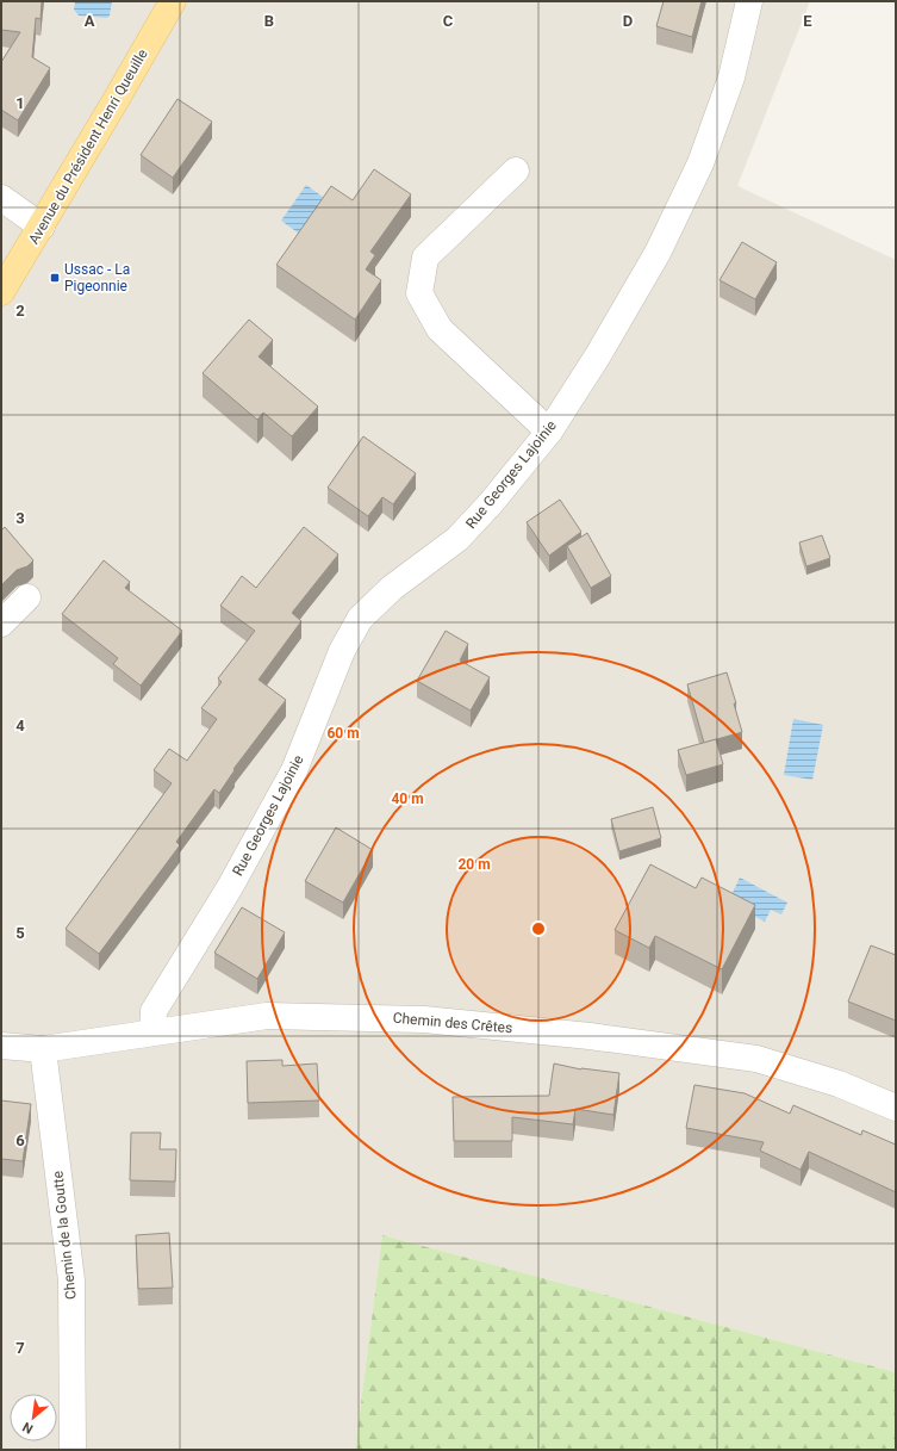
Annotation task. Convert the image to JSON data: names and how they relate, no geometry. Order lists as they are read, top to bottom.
{
  "streets": {
    "main road": ["Avenue du Président Henri Queuille"],
    "street": ["Rue Georges Lajoinie", "Chemin des Crêtes", "Chemin de la Goutte"]
  },
  "crossings": [
    ["Rue Georges Lajoinie", "Chemin des Crêtes"],
    ["Chemin des Crêtes", "Chemin de la Goutte"]
  ],
  "places": {
    "transit": ["Ussac - La Pigeonnie"]
  },
  "north": "bottom left",
  "grid": {
    "columns": [
      "A",
      "B",
      "C",
      "D",
      "E"
    ],
    "rows": [
      "1",
      "2",
      "3",
      "4",
      "5",
      "6",
      "7"
    ]
  },
  "rings": ["60 m", "40 m", "20 m"]
}
